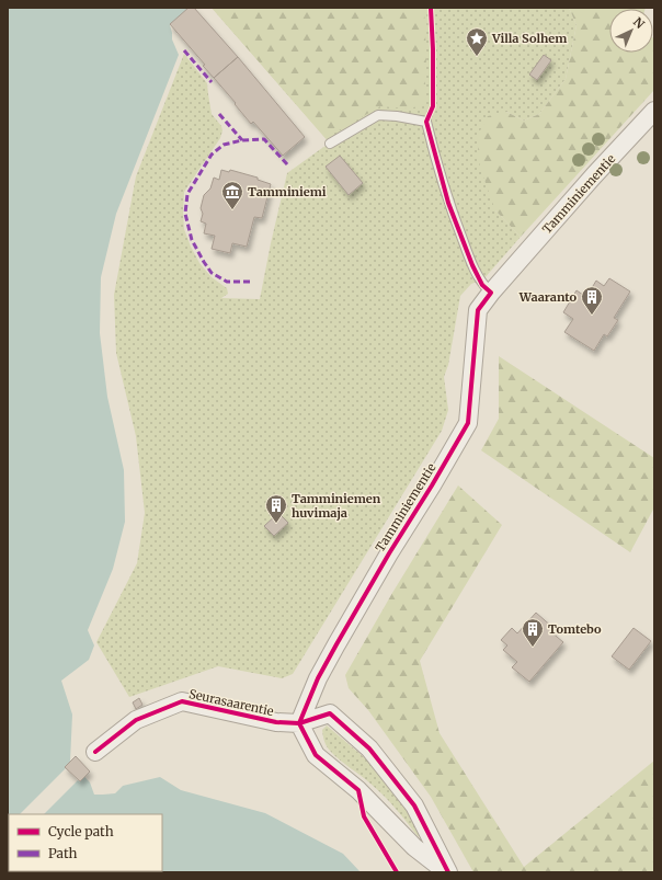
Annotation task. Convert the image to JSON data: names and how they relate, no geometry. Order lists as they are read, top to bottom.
{
  "streets": {
    "street": ["Tamminiementie", "Seurasaarentie"]
  },
  "crossings": [
    ["Tamminiementie", "Seurasaarentie"]
  ],
  "places": {
    "place": ["Villa Solhem"],
    "museum": ["Tamminiemi"],
    "building": ["Waaranto", "Tamminiemen huvimaja", "Tomtebo"]
  },
  "legend": ["Cycle path", "Path"],
  "north": "top right"
}
